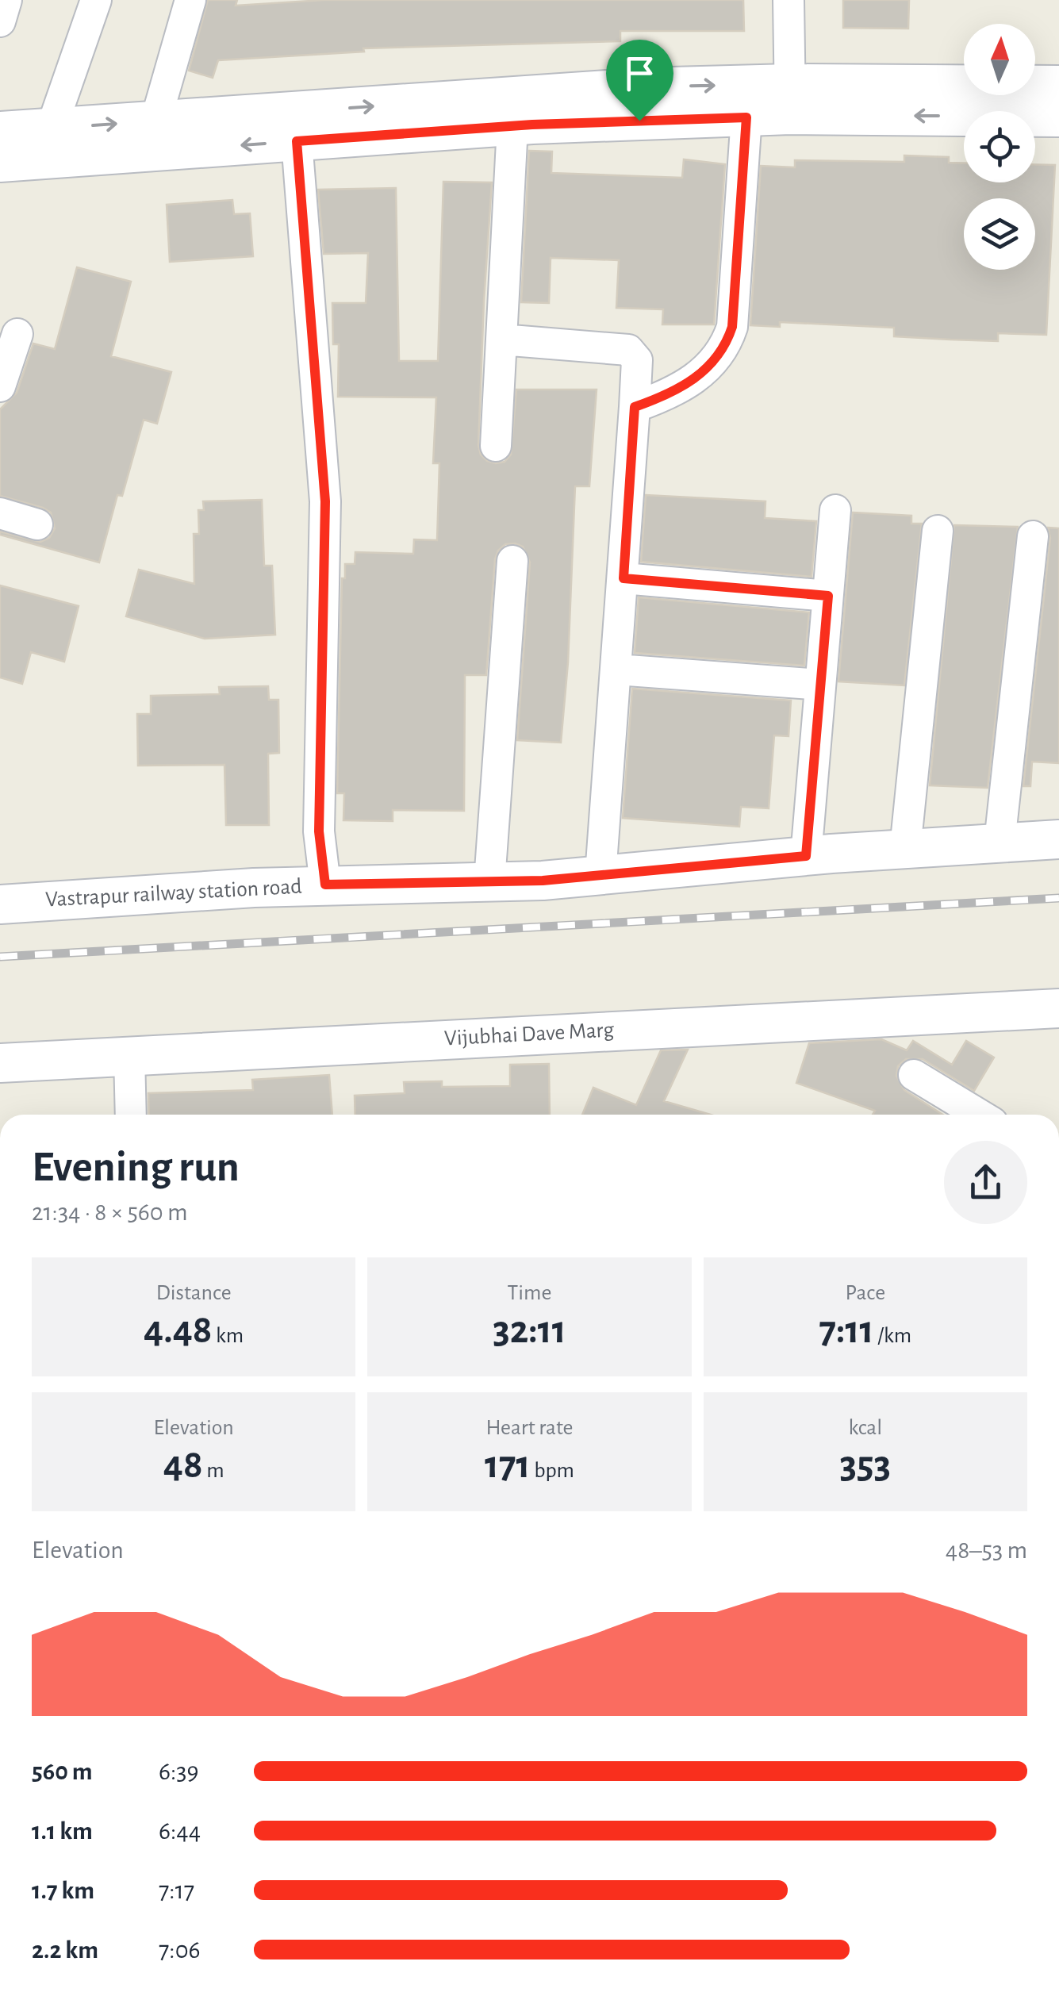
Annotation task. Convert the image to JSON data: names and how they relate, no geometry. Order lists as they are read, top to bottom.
{
  "streets": {
    "street": ["Vastrapur railway station road", "Vijubhai Dave Marg"]
  },
  "north": "top",
  "page": {
    "heading": ["Evening run", "21:34 · 8 × 560 m"],
    "stats": [
      ["Distance", "4.48 km"],
      ["Time", "32:11"],
      ["Pace", "7:11 /km"],
      ["Elevation", "48 m"],
      ["Heart rate", "171 bpm"],
      ["kcal", "353"]
    ],
    "chart": ["Elevation", "48–53 m"],
    "list": [
      {
        "name": "560 m",
        "note": "6:39"
      },
      {
        "name": "1.1 km",
        "note": "6:44"
      },
      {
        "name": "1.7 km",
        "note": "7:17"
      },
      {
        "name": "2.2 km",
        "note": "7:06"
      }
    ]
  }
}
